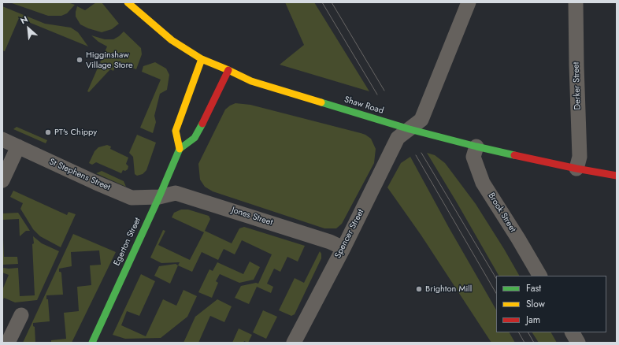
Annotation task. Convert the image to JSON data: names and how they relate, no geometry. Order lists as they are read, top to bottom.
{
  "streets": {
    "main road": ["Shaw Road", "Egerton Street"],
    "street": [
      "Derker Street",
      "St Stephens Street",
      "Brook Street",
      "Jones Street",
      "Spencer Street"
    ]
  },
  "crossings": [
    ["Derker Street", "Shaw Road"],
    ["Shaw Road", "Brook Street"],
    ["Shaw Road", "Spencer Street"],
    ["Shaw Road", "Egerton Street"],
    ["St Stephens Street", "Jones Street"],
    ["St Stephens Street", "Egerton Street"],
    ["Jones Street", "Spencer Street"],
    ["Jones Street", "Egerton Street"]
  ],
  "places": ["Higginshaw Village Store", "PT's Chippy", "Brighton Mill"],
  "legend": ["Fast", "Slow", "Jam"],
  "north": "top left"
}
